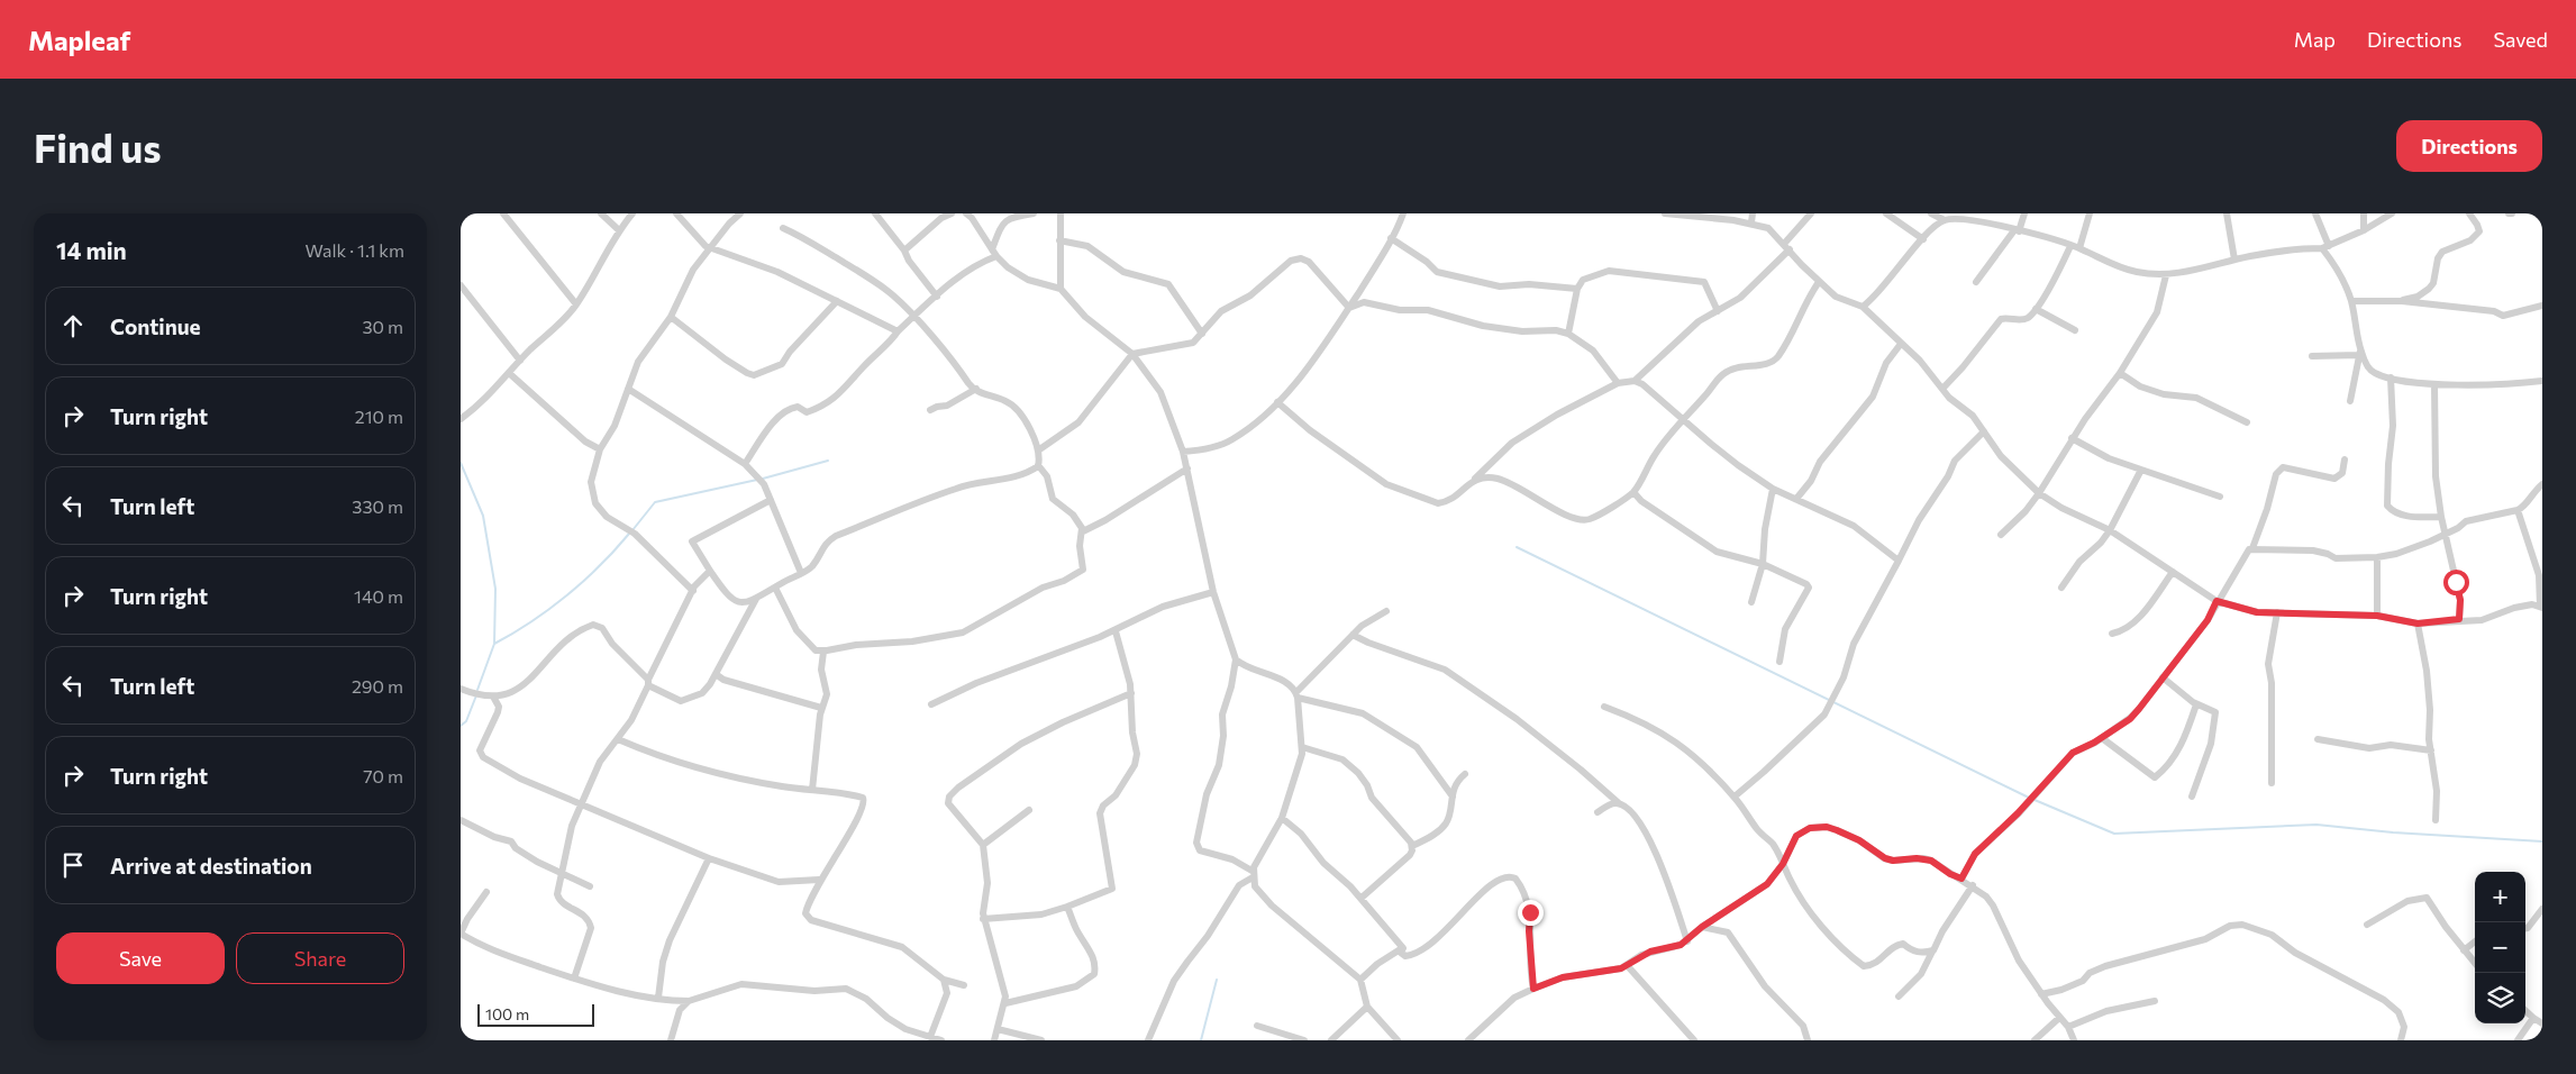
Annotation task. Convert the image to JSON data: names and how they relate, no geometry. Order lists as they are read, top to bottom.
{
  "scale_bar": "100 m",
  "page": {
    "header": "Mapleaf",
    "nav": ["Map", "Directions", "Saved"],
    "buttons": [
      "Directions",
      ["Save", "Share"]
    ],
    "title": "Find us",
    "heading": ["14 min", "Walk · 1.1 km"],
    "list": [
      ["Continue", "30 m"],
      ["Turn right", "210 m"],
      ["Turn left", "330 m"],
      ["Turn right", "140 m"],
      ["Turn left", "290 m"],
      ["Turn right", "70 m"],
      "Arrive at destination"
    ],
    "map_buttons": ["+", "−"],
    "scale": "100 m"
  }
}
